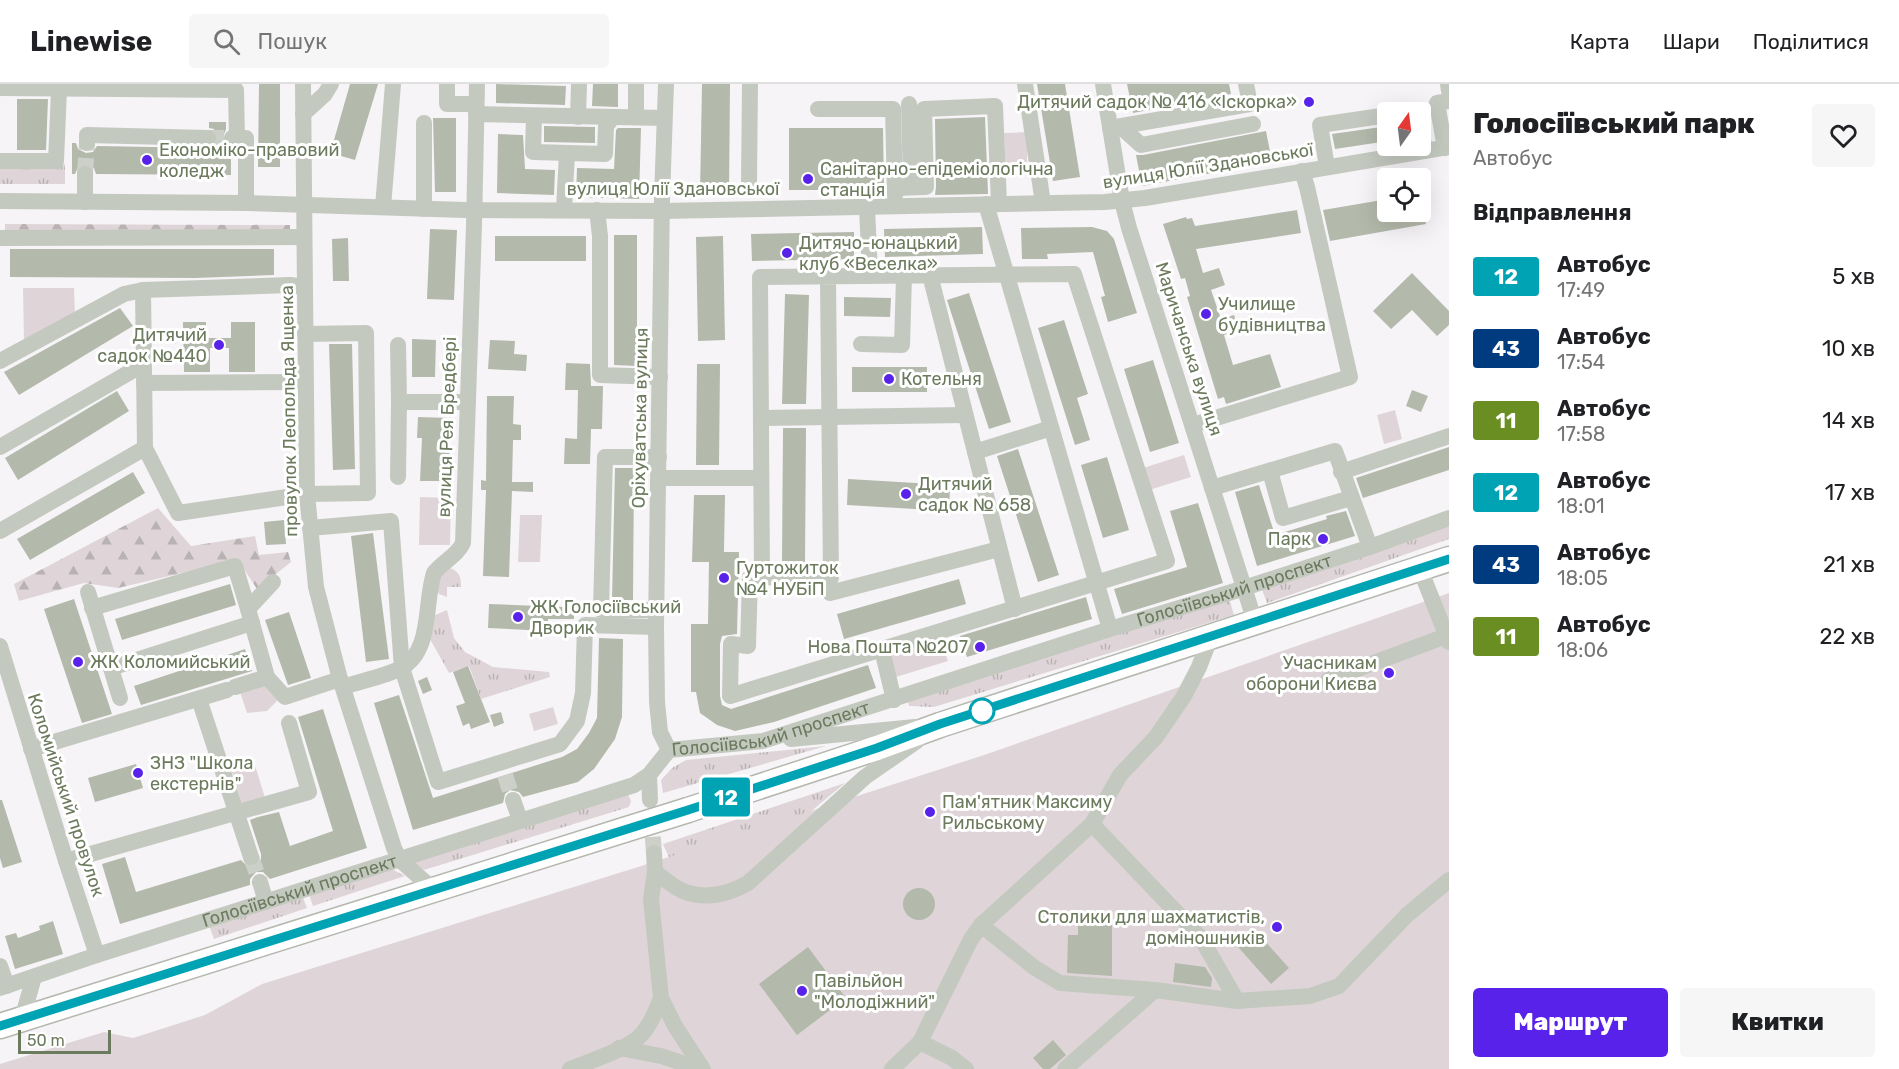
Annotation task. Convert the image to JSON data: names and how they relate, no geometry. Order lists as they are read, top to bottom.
{
  "streets": {
    "highway": ["Голосіївський проспект"],
    "street": [
      "вулиця Юлії Здановської",
      "Маричанська вулиця",
      "провулок Леопольда Ященка",
      "Оріхуватська вулиця",
      "вулиця Рея Бредбері",
      "Коломийський провулок"
    ]
  },
  "crossings": [
    ["вулиця Юлії Здановської", "Маричанська вулиця"],
    ["вулиця Юлії Здановської", "провулок Леопольда Ященка"],
    ["вулиця Юлії Здановської", "Оріхуватська вулиця"],
    ["вулиця Юлії Здановської", "вулиця Рея Бредбері"],
    ["Маричанська вулиця", "Голосіївський проспект"],
    ["провулок Леопольда Ященка", "Голосіївський проспект"],
    ["Оріхуватська вулиця", "Голосіївський проспект"],
    ["Голосіївський проспект", "Коломийський провулок"]
  ],
  "places": [
    "Дитячий садок № 416 «Іскорка»",
    "Економіко-правовий коледж",
    "Санітарно-епідеміологічна станція",
    "Дитячо-юнацький клуб «Веселка»",
    "Училище будівництва",
    "Дитячий садок №440",
    "Котельня",
    "Дитячий садок № 658",
    "Парк",
    "Гуртожиток №4 НУБіП",
    "ЖК Голосіївський Дворик",
    "Нова Пошта №207",
    "ЖК Коломийський",
    "Учасникам оборони Києва",
    "ЗНЗ \"Школа екстернів\"",
    "Пам'ятник Максиму Рильському",
    "Столики для шахматистів, доміношників",
    "Павільйон \"Молодіжний\""
  ],
  "lines": ["bus line 12"],
  "scale_bar": "50 m",
  "north": "top",
  "page": {
    "header": "Linewise",
    "search": "Пошук",
    "nav": ["Карта", "Шари", "Поділитися"],
    "on_map": "12",
    "heading": [
      ["Голосіївський парк", "Автобус"],
      "Відправлення"
    ],
    "list": [
      {
        "mark": "12",
        "name": "Автобус",
        "note": "17:49",
        "value": "5 хв"
      },
      {
        "mark": "43",
        "name": "Автобус",
        "note": "17:54",
        "value": "10 хв"
      },
      {
        "mark": "11",
        "name": "Автобус",
        "note": "17:58",
        "value": "14 хв"
      },
      {
        "mark": "12",
        "name": "Автобус",
        "note": "18:01",
        "value": "17 хв"
      },
      {
        "mark": "43",
        "name": "Автобус",
        "note": "18:05",
        "value": "21 хв"
      },
      {
        "mark": "11",
        "name": "Автобус",
        "note": "18:06",
        "value": "22 хв"
      }
    ],
    "buttons": ["Маршрут", "Квитки"],
    "scale": "50 m"
  }
}
